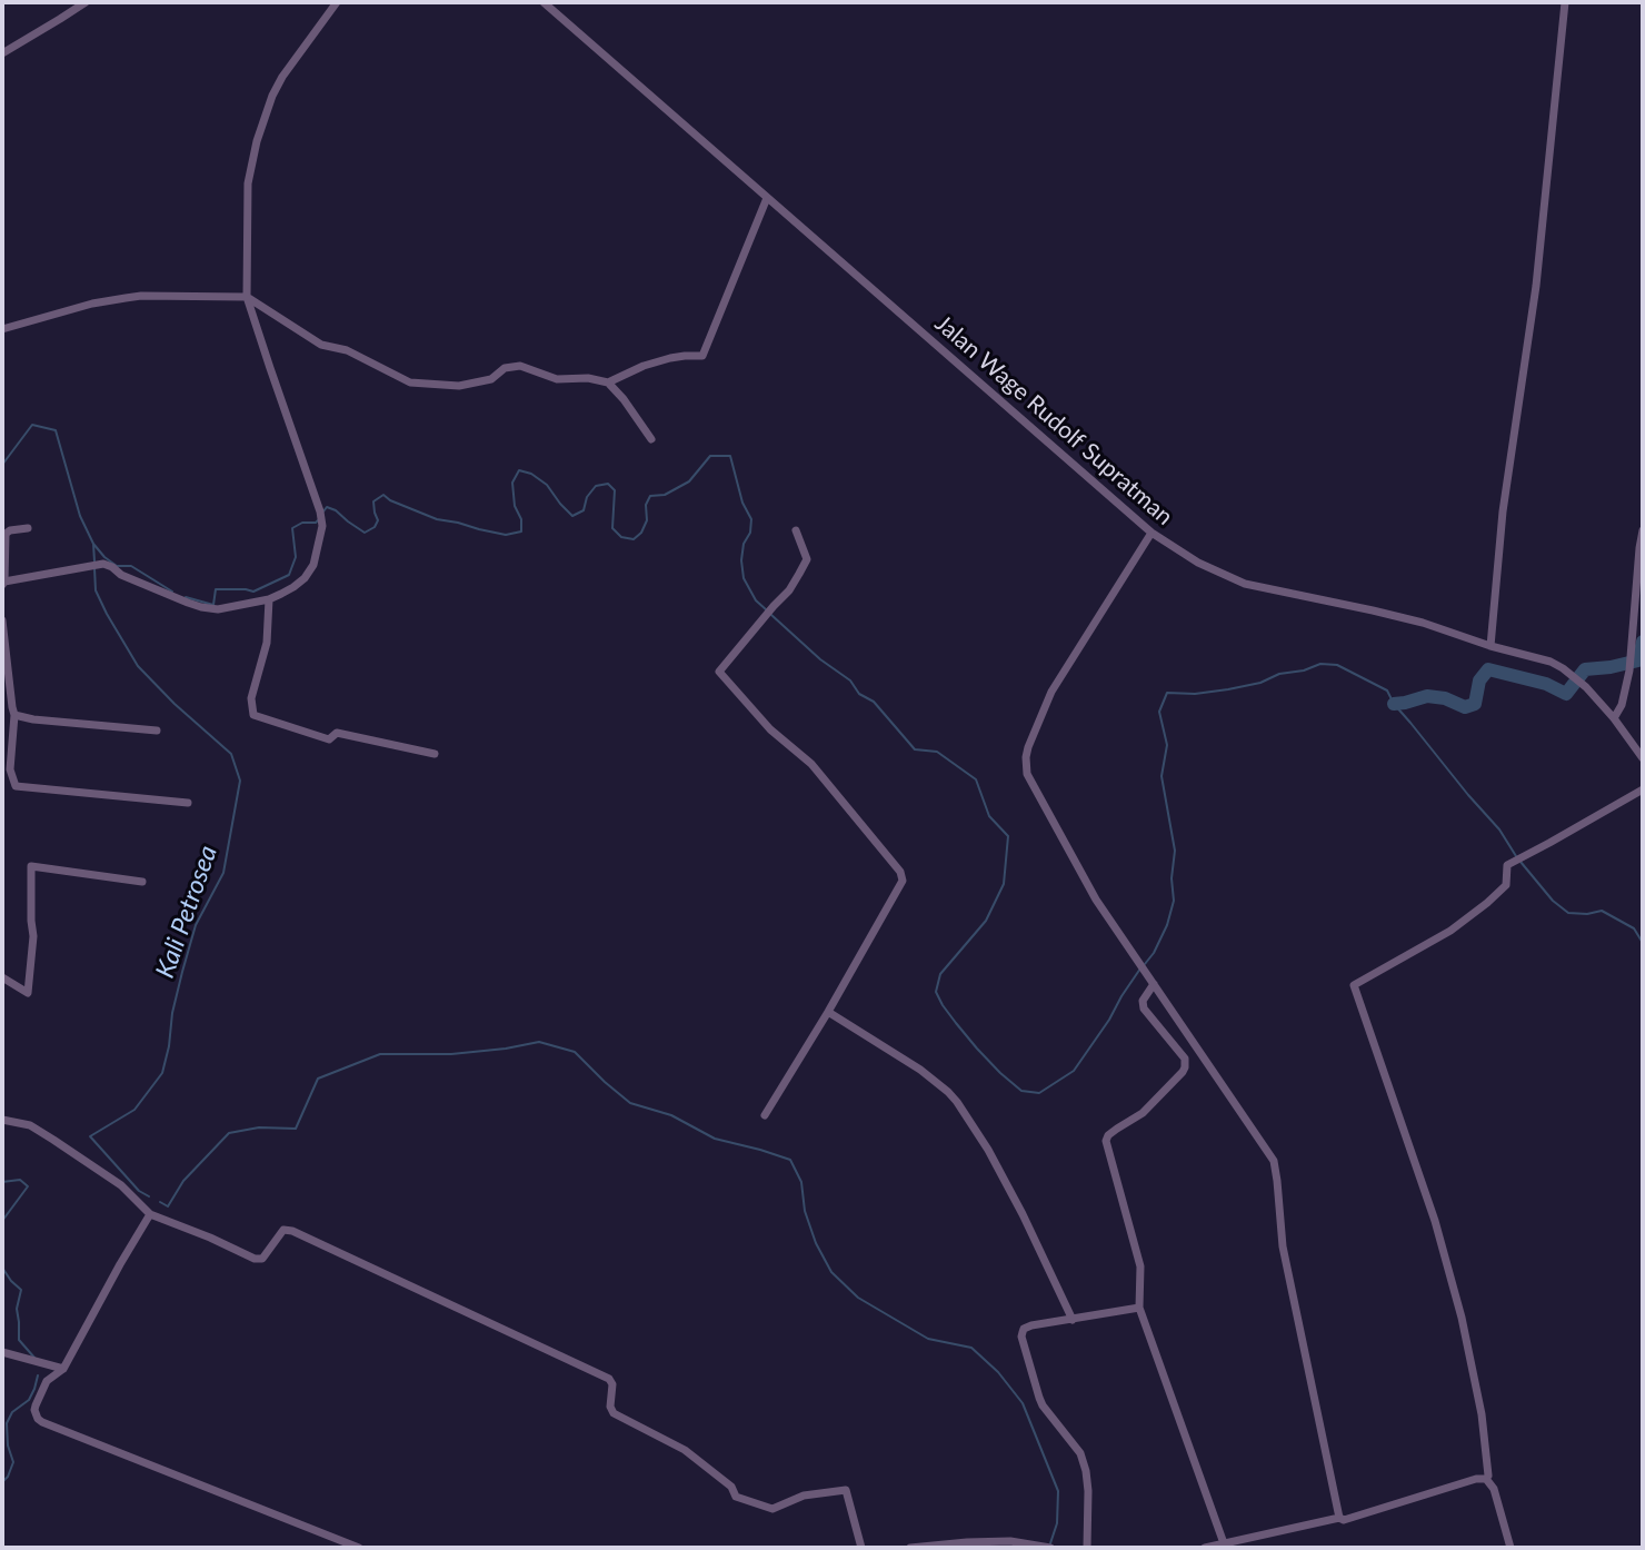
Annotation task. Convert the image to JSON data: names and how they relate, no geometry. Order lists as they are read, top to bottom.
{
  "streets": {
    "street": ["Jalan Wage Rudolf Supratman"]
  },
  "water": ["Kali Petrosea"]
}
